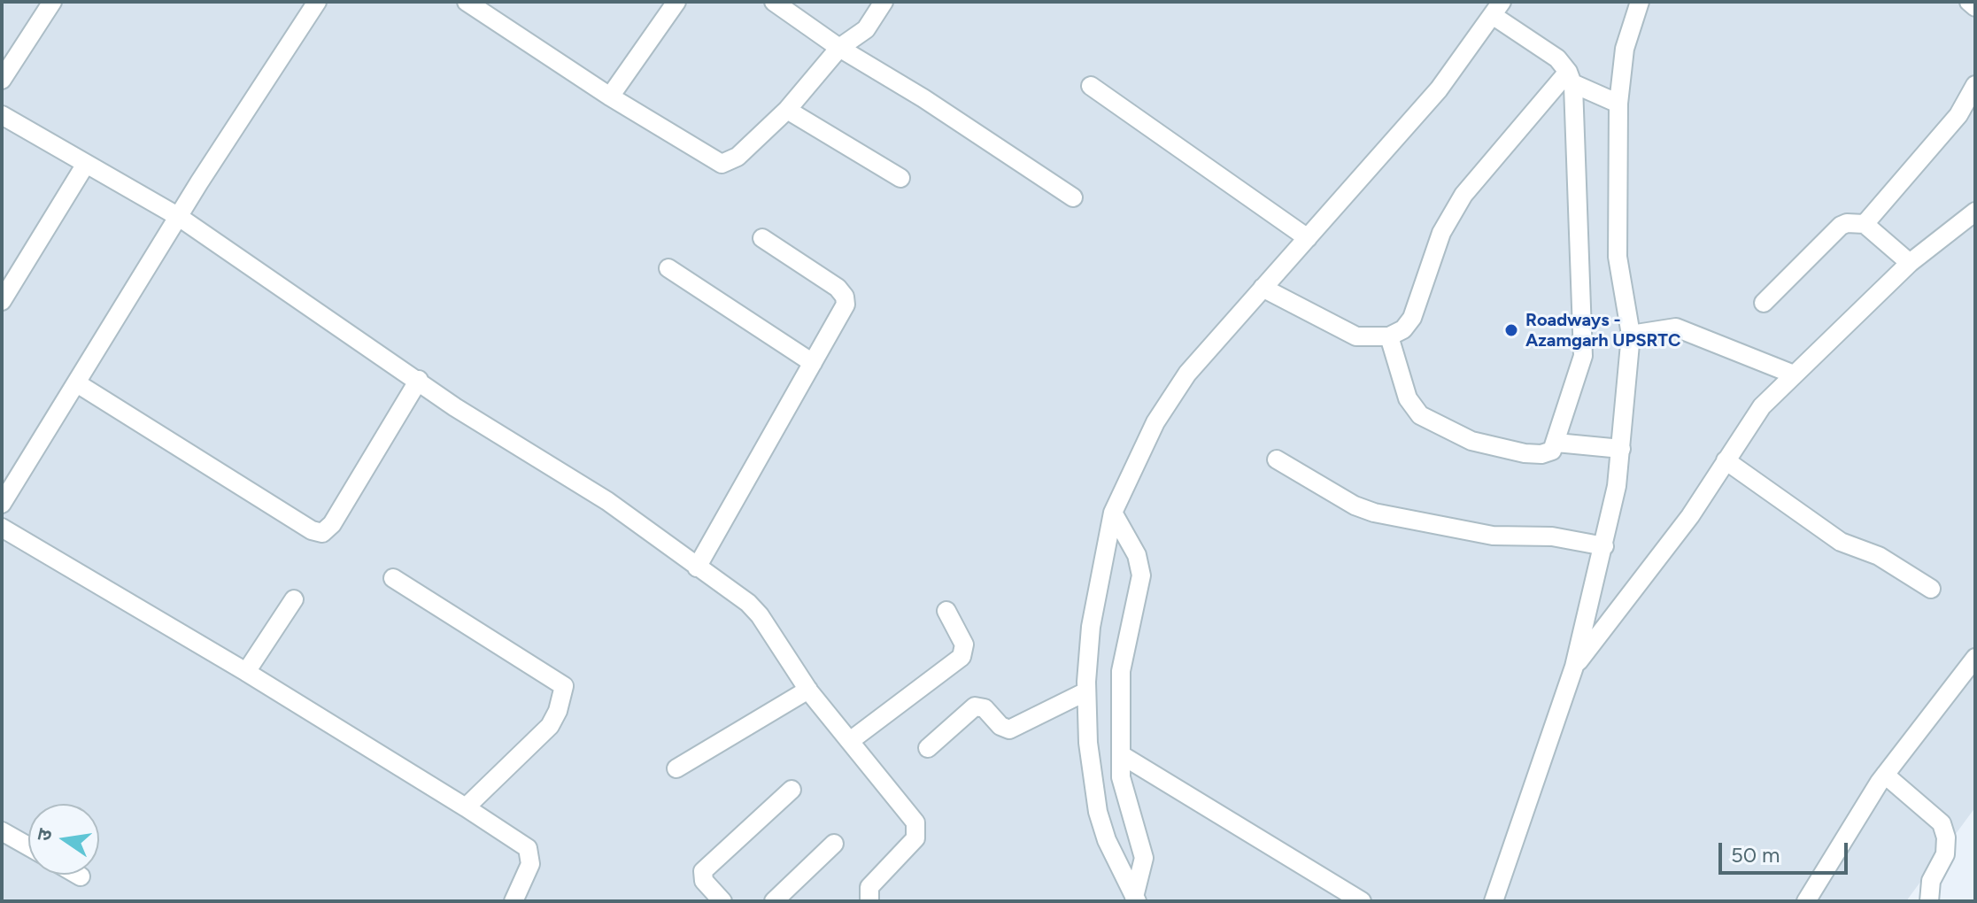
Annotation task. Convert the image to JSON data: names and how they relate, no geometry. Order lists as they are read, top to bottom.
{
  "places": ["Roadways - Azamgarh UPSRTC"],
  "scale_bar": "50 m",
  "north": "left"
}
